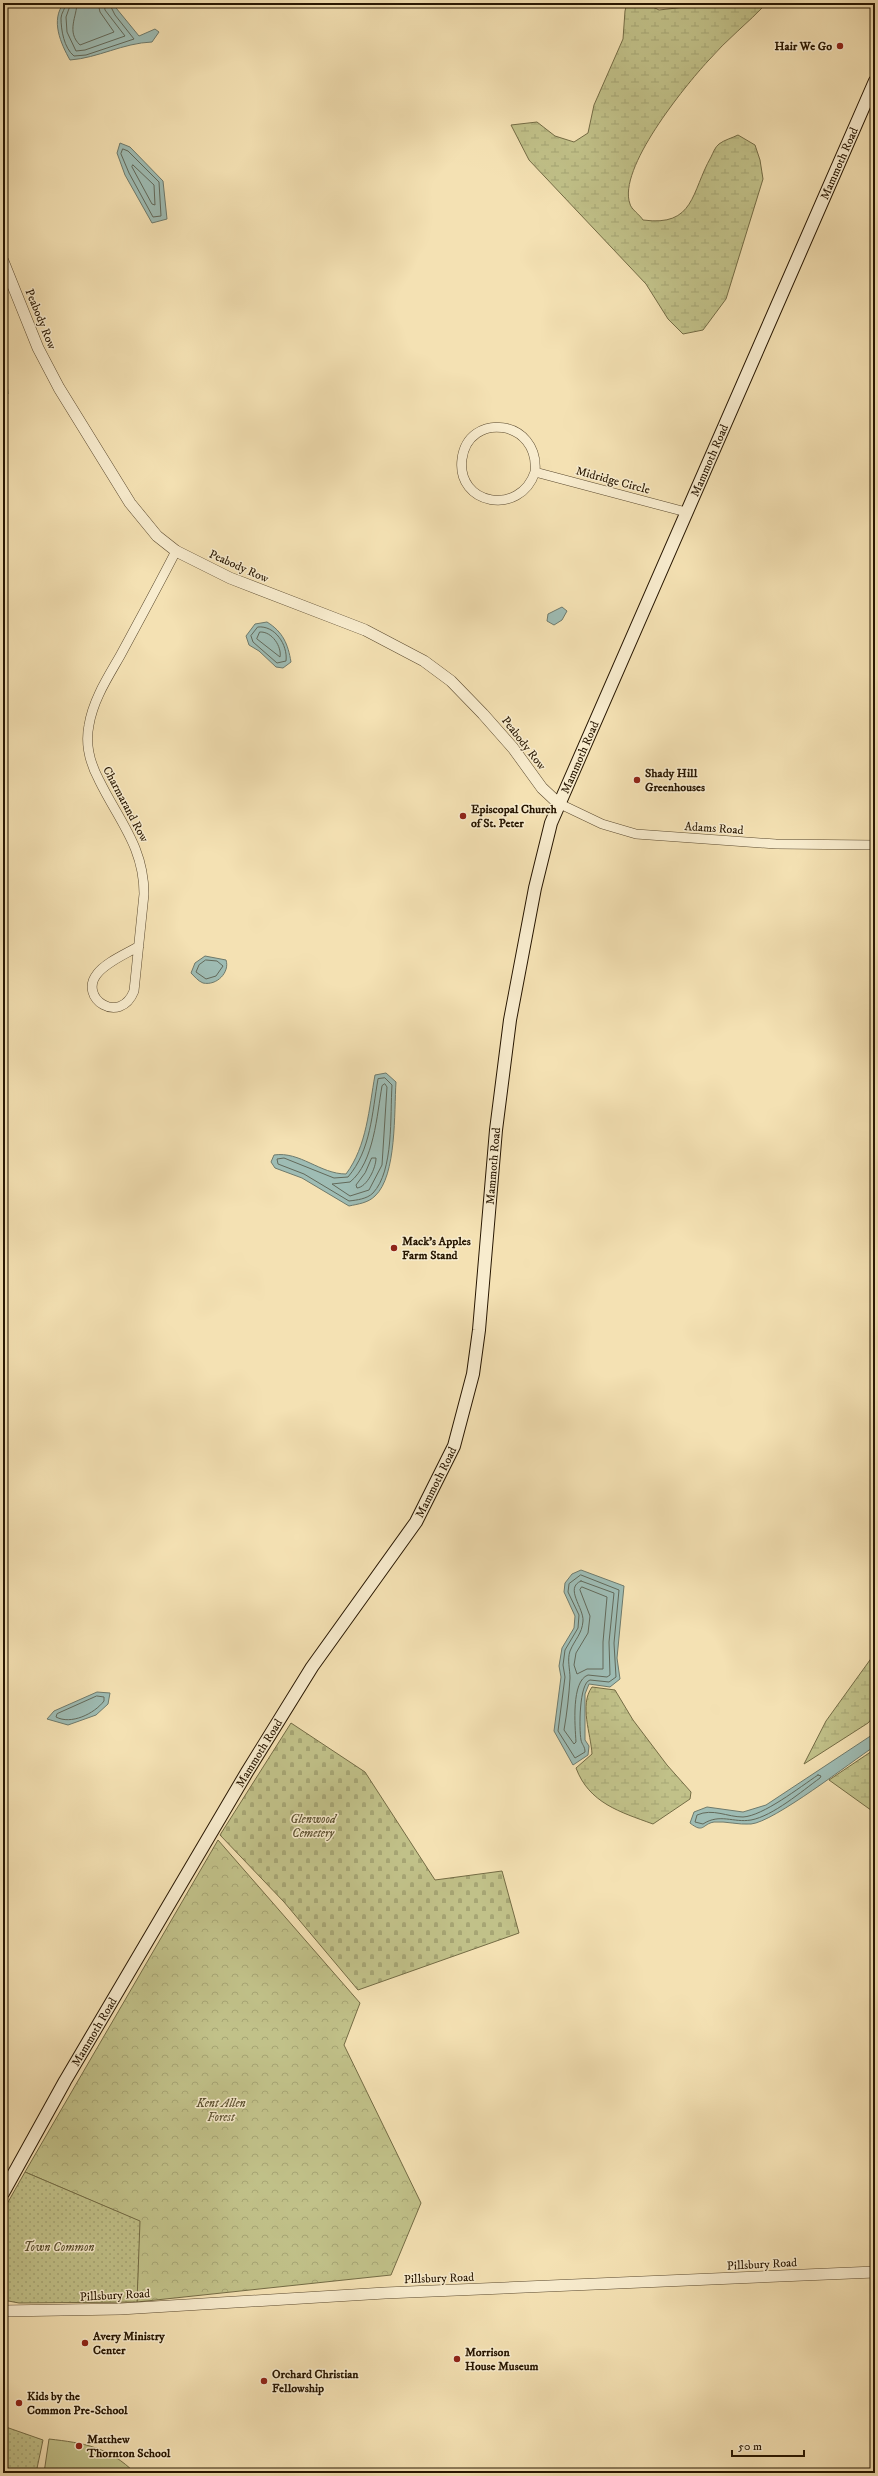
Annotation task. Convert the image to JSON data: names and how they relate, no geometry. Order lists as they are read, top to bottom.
{
  "streets": {
    "main road": ["Mammoth Road"],
    "street": [
      "Peabody Row",
      "Midridge Circle",
      "Charmarand Row",
      "Adams Road",
      "Pillsbury Road"
    ]
  },
  "crossings": [
    ["Mammoth Road", "Peabody Row"],
    ["Mammoth Road", "Midridge Circle"],
    ["Mammoth Road", "Adams Road"],
    ["Peabody Row", "Charmarand Row"],
    ["Peabody Row", "Adams Road"]
  ],
  "parks": ["Glenwood Cemetery", "Kent Allen Forest", "Town Common"],
  "places": [
    "Hair We Go",
    "Shady Hill Greenhouses",
    "Episcopal Church of St. Peter",
    "Mack's Apples Farm Stand",
    "Avery Ministry Center",
    "Morrison House Museum",
    "Orchard Christian Fellowship",
    "Kids by the Common Pre-School",
    "Matthew Thornton School"
  ],
  "scale_bar": "50 m"
}
